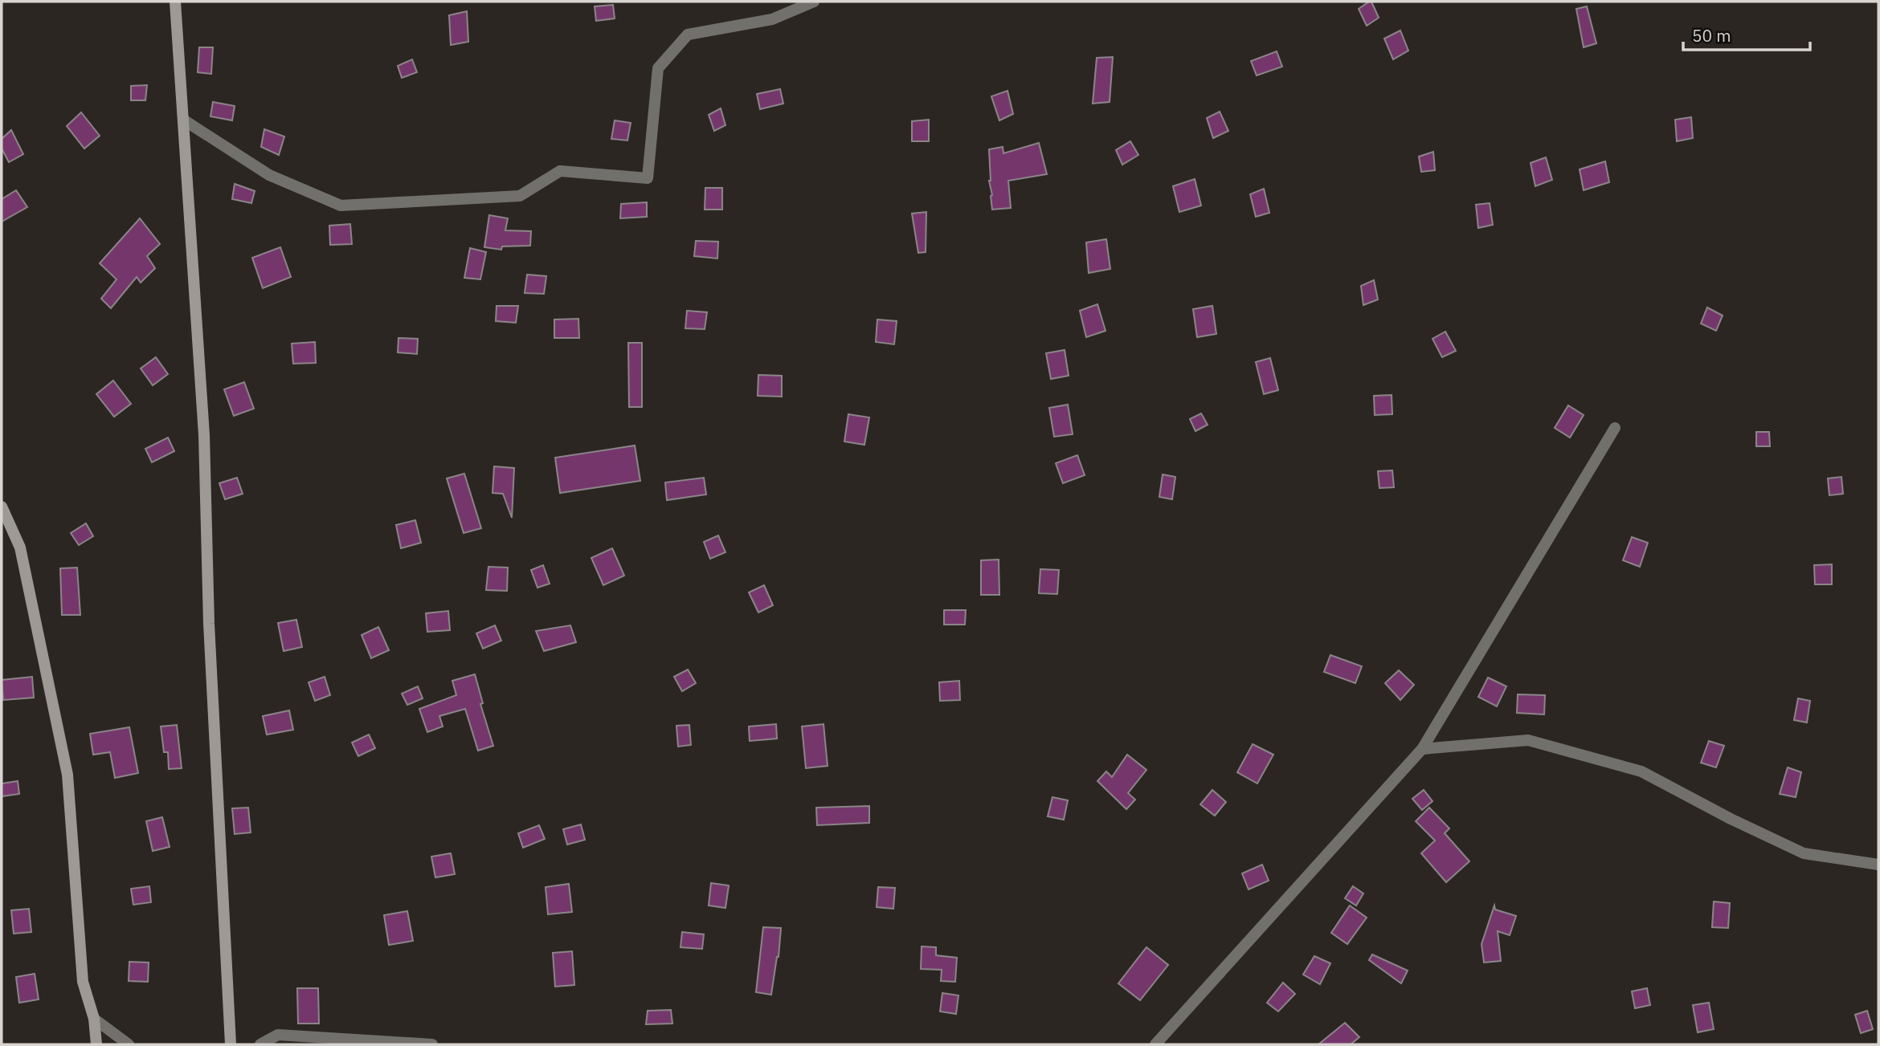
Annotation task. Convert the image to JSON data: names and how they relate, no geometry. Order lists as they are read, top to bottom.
{
  "scale_bar": "50 m"
}
